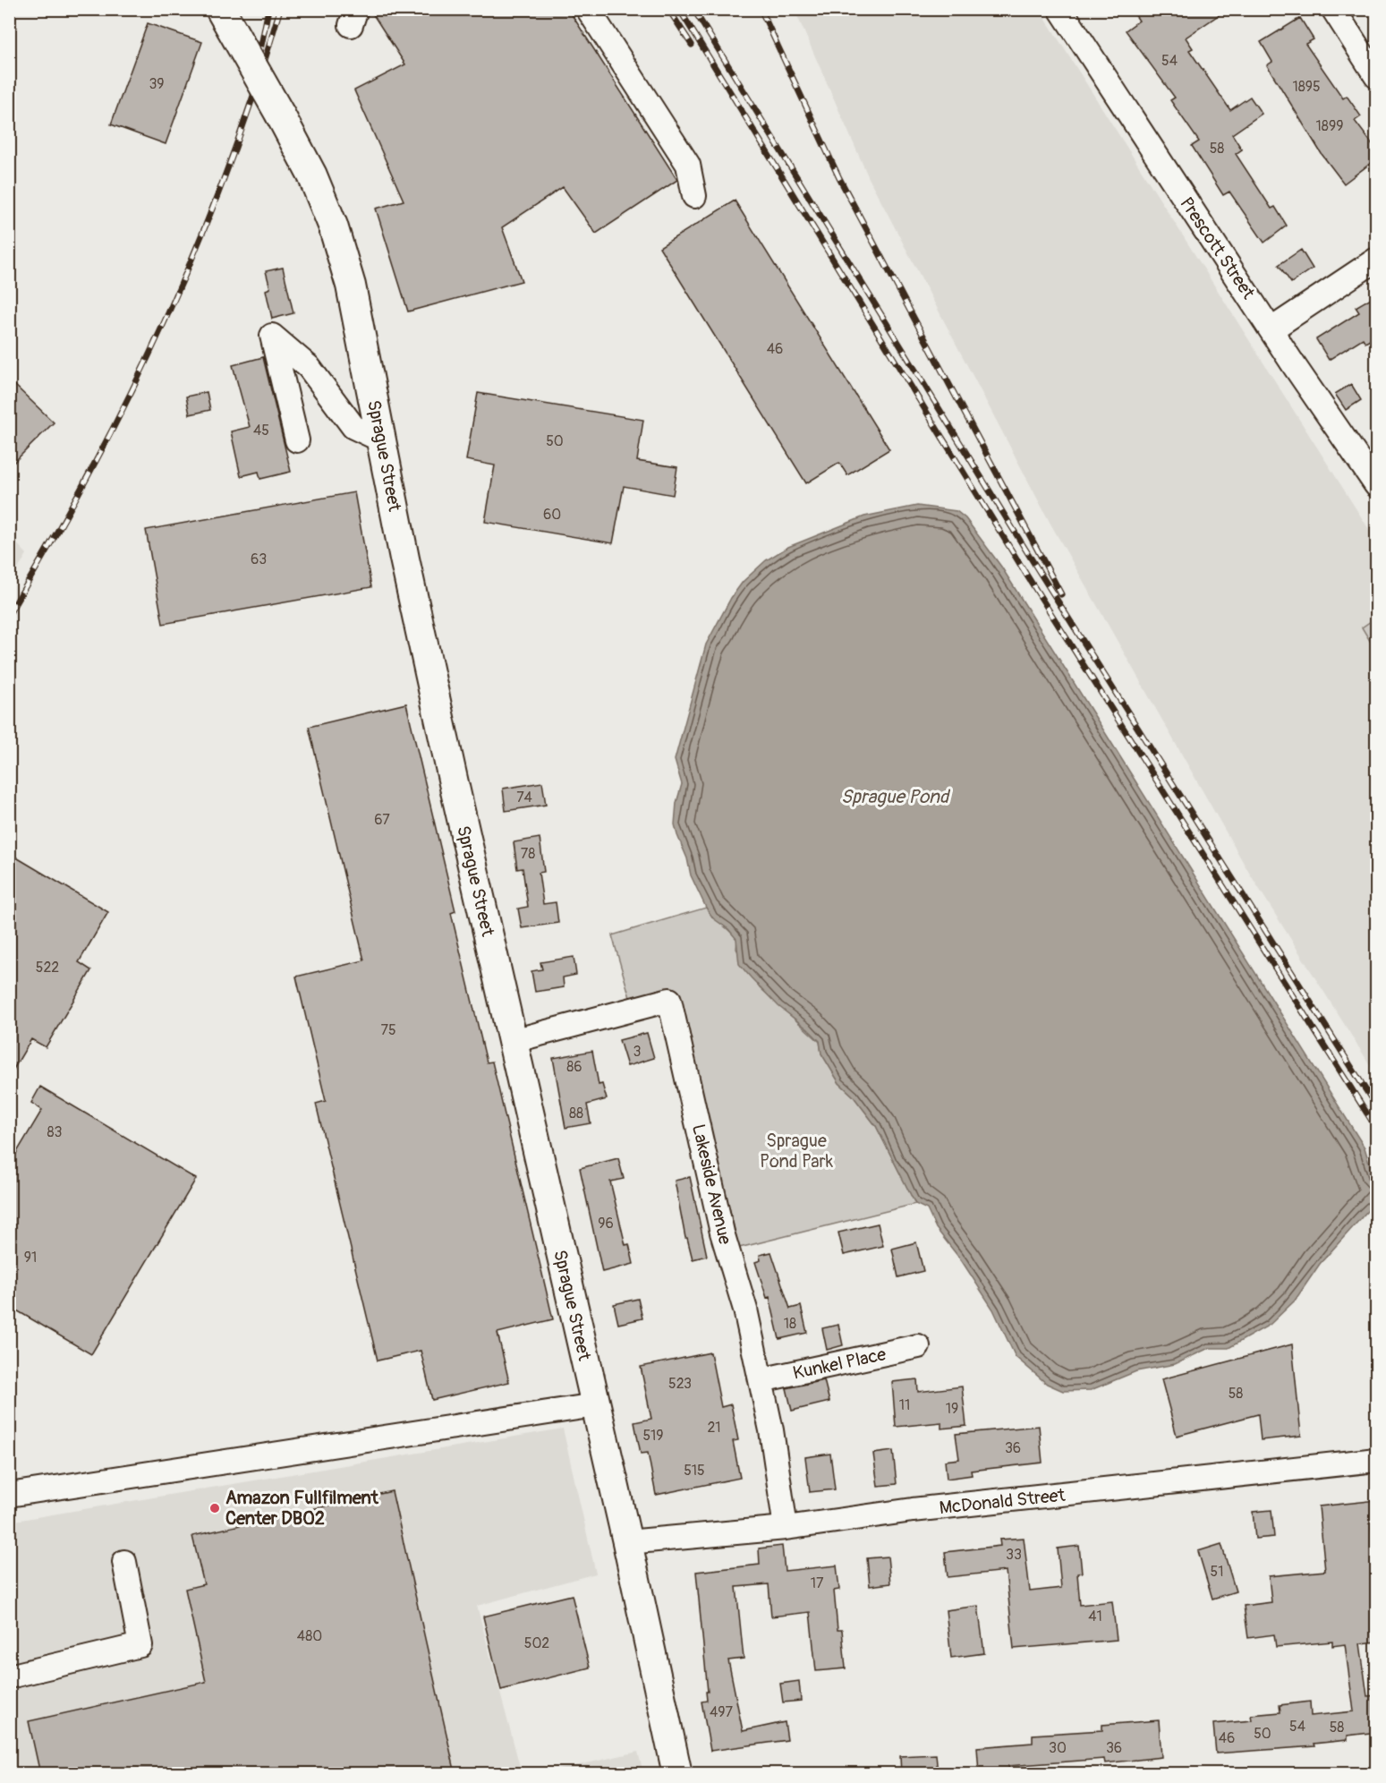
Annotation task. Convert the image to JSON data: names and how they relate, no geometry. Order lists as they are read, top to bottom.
{
  "streets": {
    "main road": ["Sprague Street"],
    "street": [
      "Prescott Street",
      "Lakeside Avenue",
      "Kunkel Place",
      "McDonald Street"
    ]
  },
  "crossings": [
    ["Sprague Street", "Lakeside Avenue"],
    ["Sprague Street", "McDonald Street"],
    ["Lakeside Avenue", "Kunkel Place"],
    ["Lakeside Avenue", "McDonald Street"]
  ],
  "water": ["Sprague Pond"],
  "parks": ["Sprague Pond Park"],
  "places": ["Amazon Fullfilment Center DB02"],
  "house_numbers": [
    "54",
    "39",
    "1895",
    "1899",
    "58",
    "46",
    "45",
    "50",
    "60",
    "63",
    "74",
    "67",
    "78",
    "522",
    "75",
    "3",
    "86",
    "88",
    "83",
    "96",
    "91",
    "18",
    "523",
    "58",
    "11",
    "19",
    "21",
    "519",
    "36",
    "515",
    "33",
    "51",
    "17",
    "41",
    "480",
    "502",
    "497",
    "54",
    "58",
    "50",
    "46",
    "30",
    "36"
  ]
}
